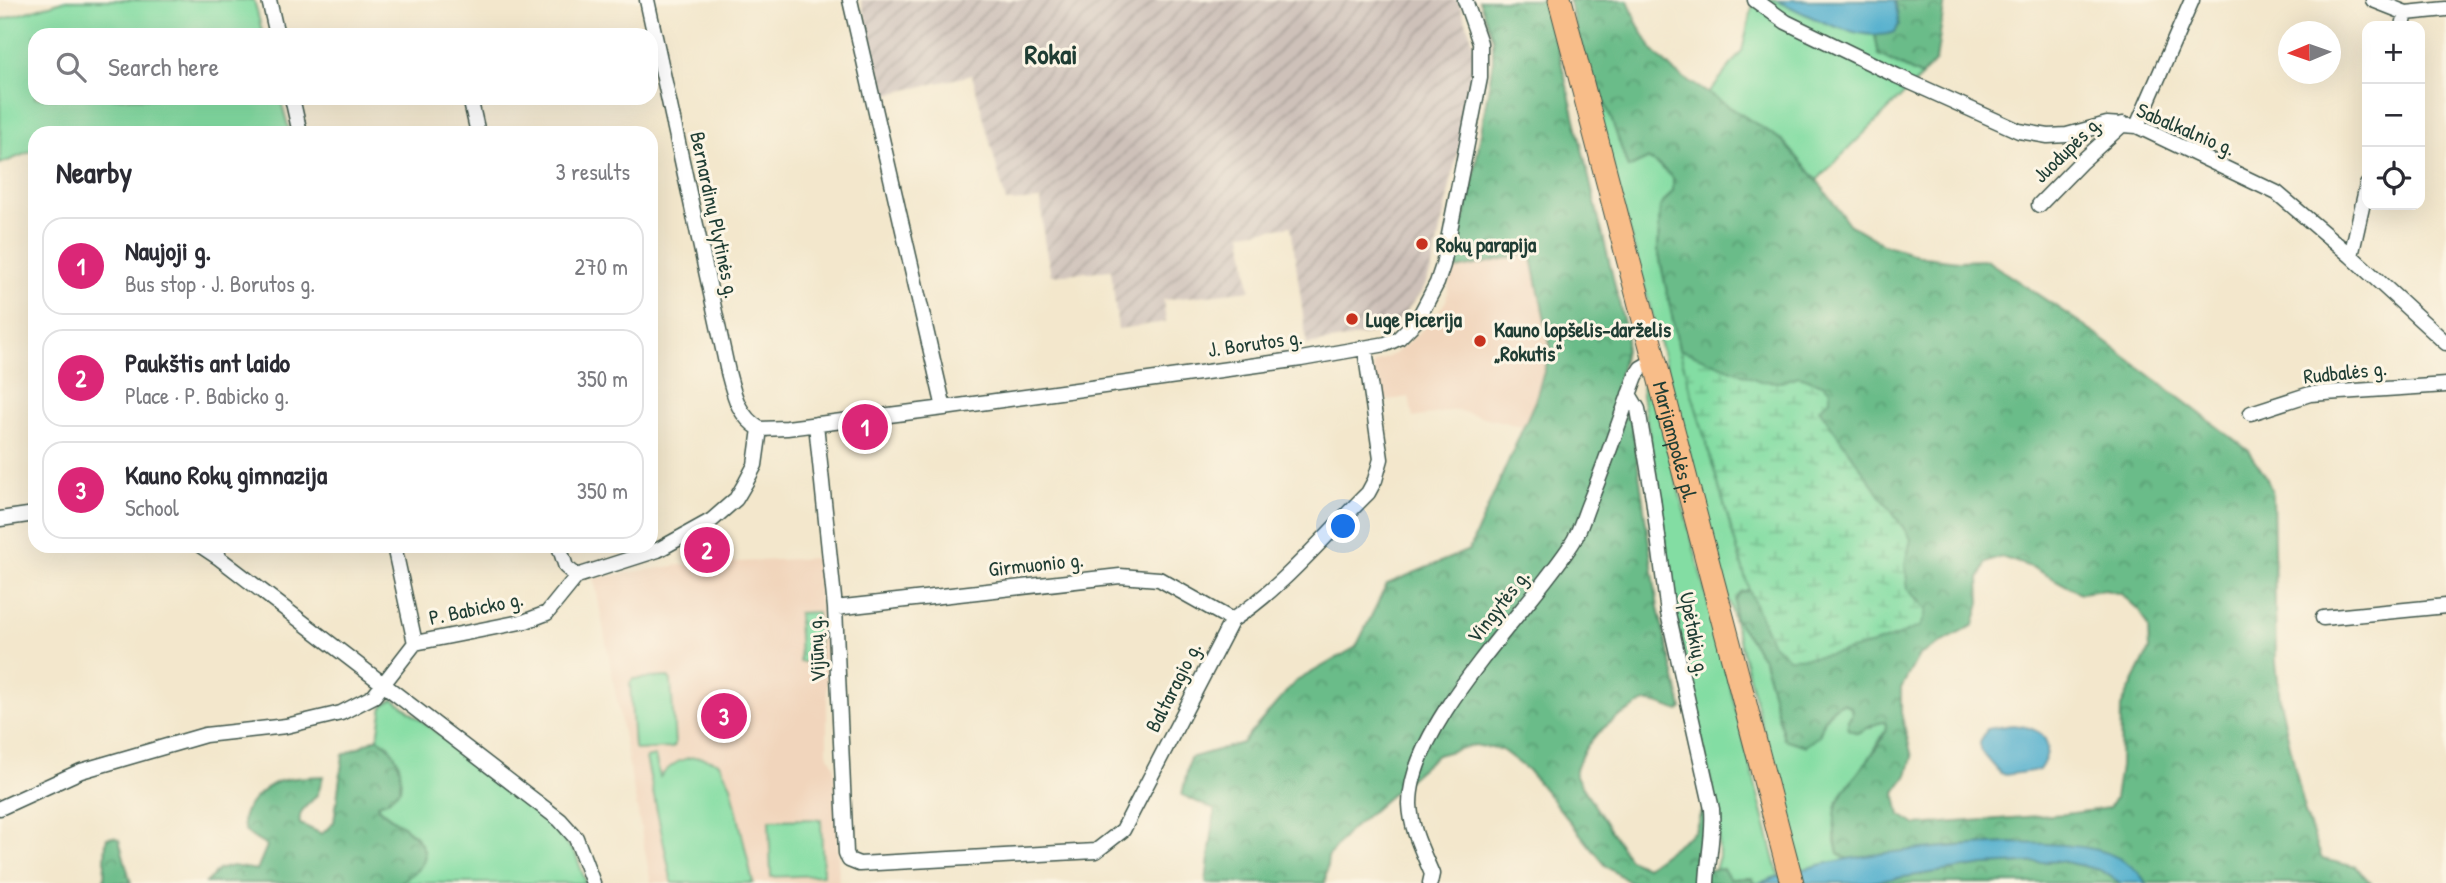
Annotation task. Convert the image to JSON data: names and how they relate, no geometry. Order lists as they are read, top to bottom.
{
  "streets": {
    "main road": ["Marijampolės pl."],
    "street": [
      "Sabalkalnio g.",
      "Juodupės g.",
      "Bernardinų Plytinės g.",
      "J. Borutos g.",
      "Rudbalės g.",
      "Girmuonio g.",
      "Vingytės g.",
      "P. Babicko g.",
      "Upėtakių g.",
      "Vijūnų g.",
      "Baltaragio g."
    ]
  },
  "crossings": [
    ["Sabalkalnio g.", "Juodupės g."],
    ["Bernardinų Plytinės g.", "J. Borutos g."],
    ["J. Borutos g.", "Vijūnų g."],
    ["J. Borutos g.", "Baltaragio g."],
    ["Marijampolės pl.", "Vingytės g."],
    ["Girmuonio g.", "Vijūnų g."],
    ["Girmuonio g.", "Baltaragio g."],
    ["Vingytės g.", "Upėtakių g."],
    ["Vijūnų g.", "Baltaragio g."]
  ],
  "districts": ["Rokai"],
  "places": ["Rokų parapija", "Luge Picerija", "Kauno lopšelis-darželis „Rokutis“"],
  "north": "left",
  "page": {
    "map_buttons": ["+", "−"],
    "search": "Search here",
    "heading": ["Nearby", "3 results"],
    "list": [
      {
        "mark": "1",
        "name": "Naujoji g.",
        "note": "Bus stop · J. Borutos g.",
        "value": "270 m"
      },
      {
        "mark": "2",
        "name": "Paukštis ant laido",
        "note": "Place · P. Babicko g.",
        "value": "350 m"
      },
      {
        "mark": "3",
        "name": "Kauno Rokų gimnazija",
        "note": "School",
        "value": "350 m"
      }
    ],
    "pins": ["1", "2", "3"]
  }
}
